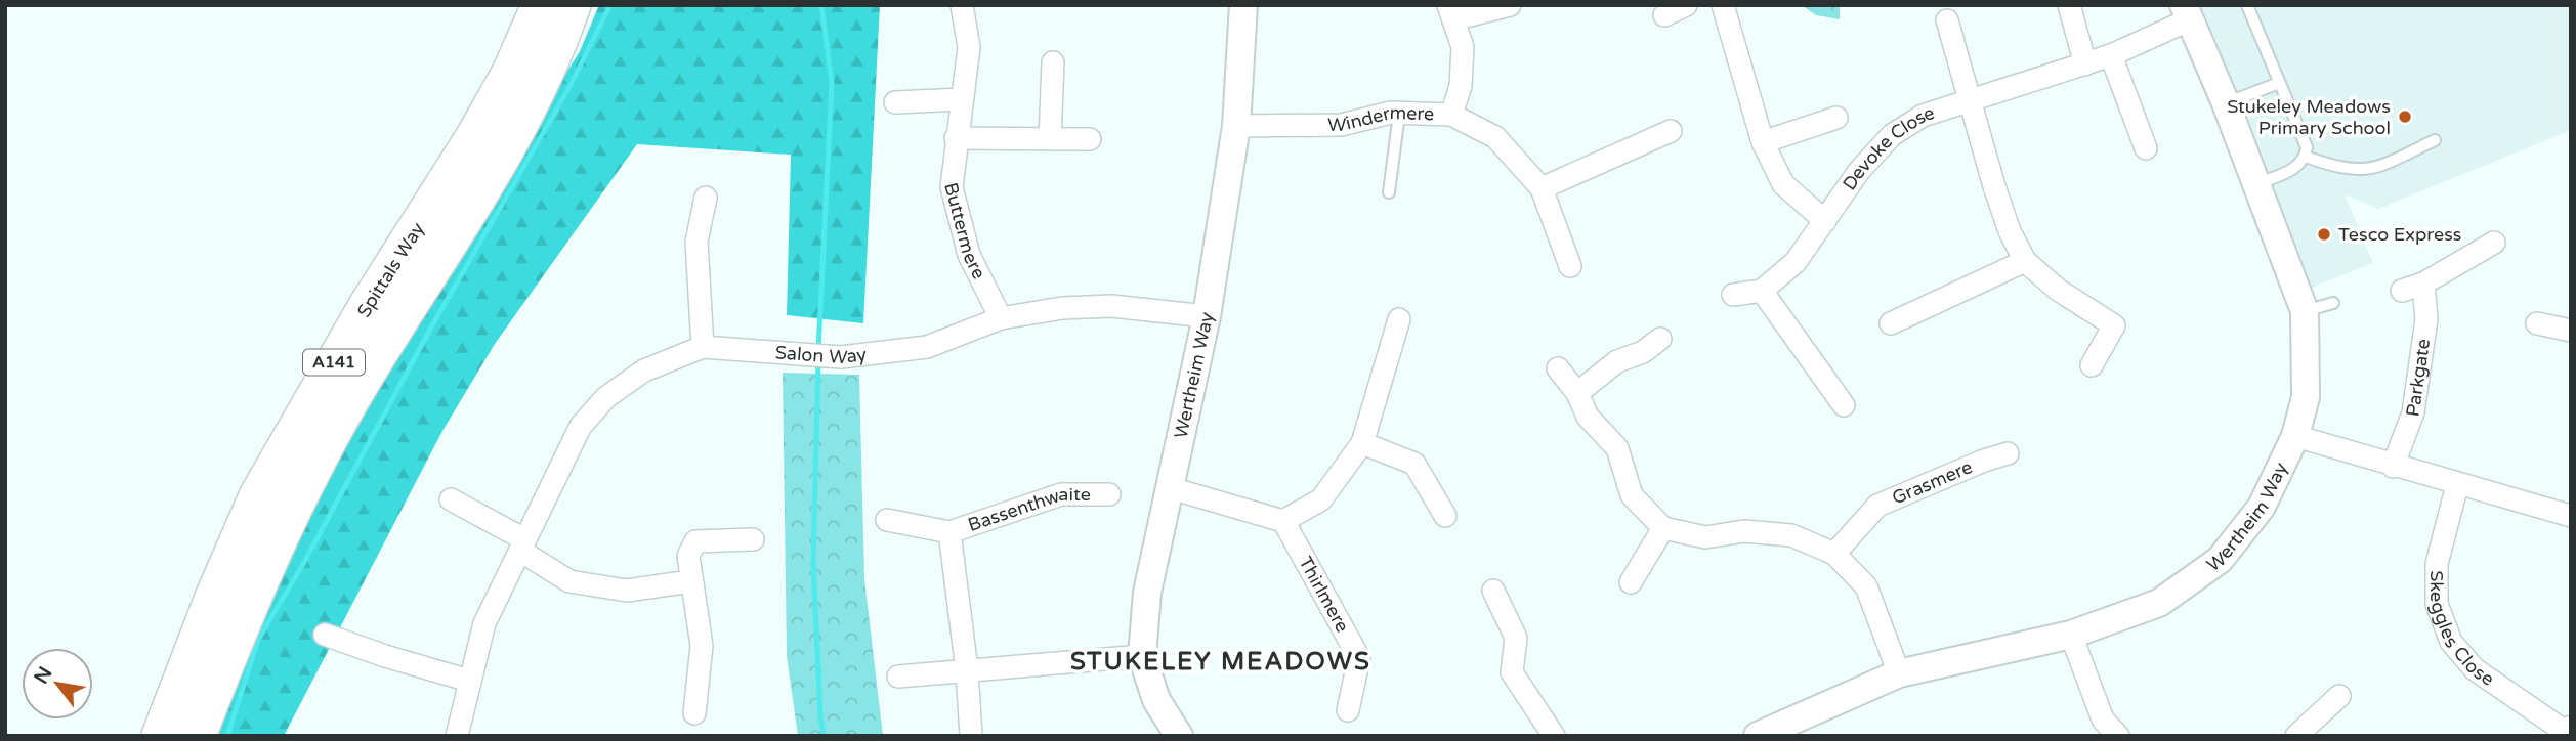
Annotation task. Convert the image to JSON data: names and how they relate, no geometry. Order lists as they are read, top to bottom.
{
  "streets": {
    "highway": ["Spittals Way", "A141"],
    "street": [
      "Windermere",
      "Devoke Close",
      "Buttermere",
      "Salon Way",
      "Wertheim Way",
      "Parkgate",
      "Grasmere",
      "Bassenthwaite",
      "Thirlmere",
      "Skeggles Close"
    ]
  },
  "crossings": [
    ["Windermere", "Wertheim Way"],
    ["Devoke Close", "Wertheim Way"],
    ["Buttermere", "Salon Way"],
    ["Salon Way", "Wertheim Way"]
  ],
  "districts": ["STUKELEY MEADOWS"],
  "places": ["Stukeley Meadows Primary School", "Tesco Express"],
  "north": "top left"
}
